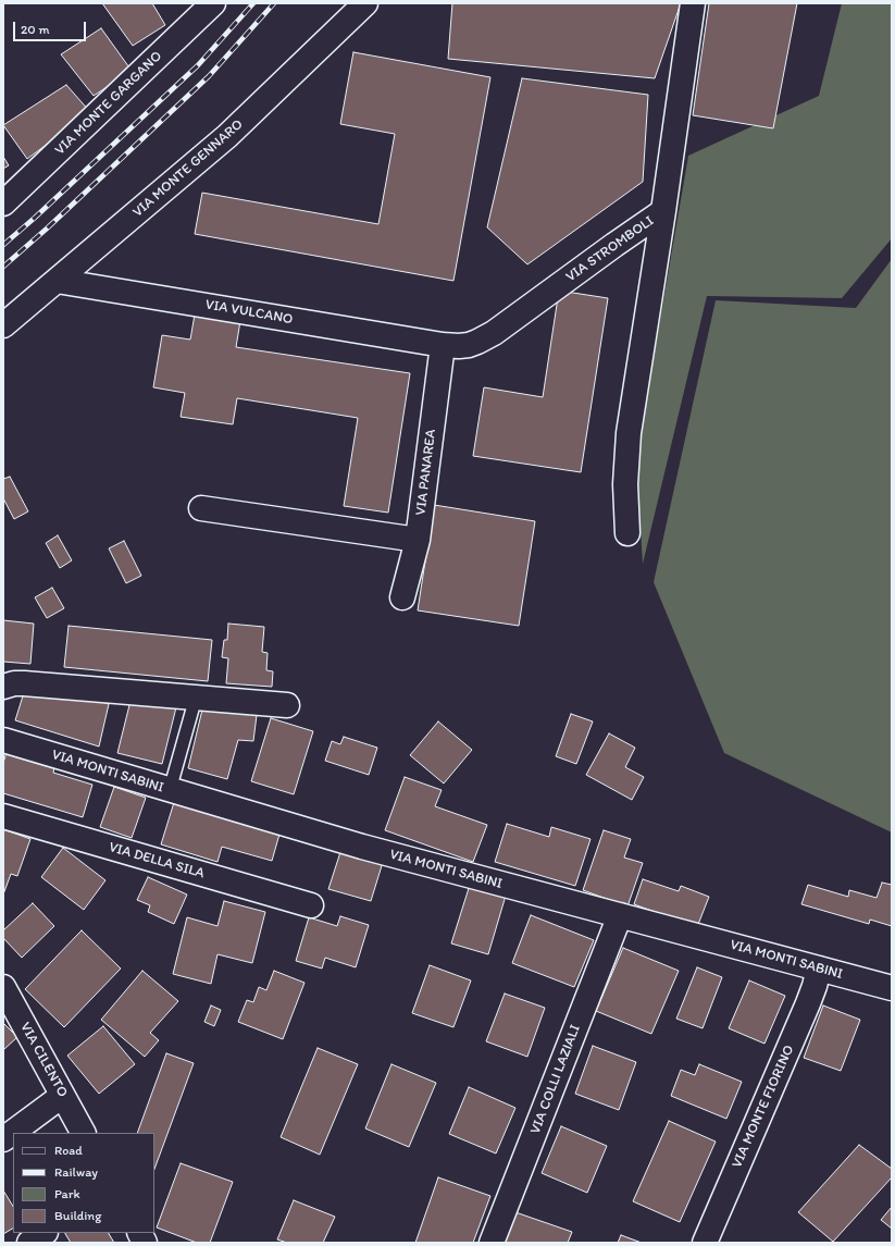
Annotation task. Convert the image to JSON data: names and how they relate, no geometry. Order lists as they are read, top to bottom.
{
  "streets": {
    "street": [
      "VIA MONTE GARGANO",
      "VIA MONTE GENNARO",
      "VIA STROMBOLI",
      "VIA VULCANO",
      "VIA PANAREA",
      "VIA MONTI SABINI",
      "VIA DELLA SILA",
      "VIA CILENTO",
      "VIA COLLI LAZIALI",
      "VIA MONTE FIORINO"
    ]
  },
  "crossings": [
    ["VIA MONTE GENNARO", "VIA VULCANO"],
    ["VIA STROMBOLI", "VIA VULCANO"],
    ["VIA STROMBOLI", "VIA PANAREA"],
    ["VIA VULCANO", "VIA PANAREA"],
    ["VIA MONTI SABINI", "VIA COLLI LAZIALI"],
    ["VIA MONTI SABINI", "VIA MONTE FIORINO"]
  ],
  "legend": [
    "Road",
    "Railway",
    "Park",
    "Building"
  ],
  "scale_bar": "20 m"
}
